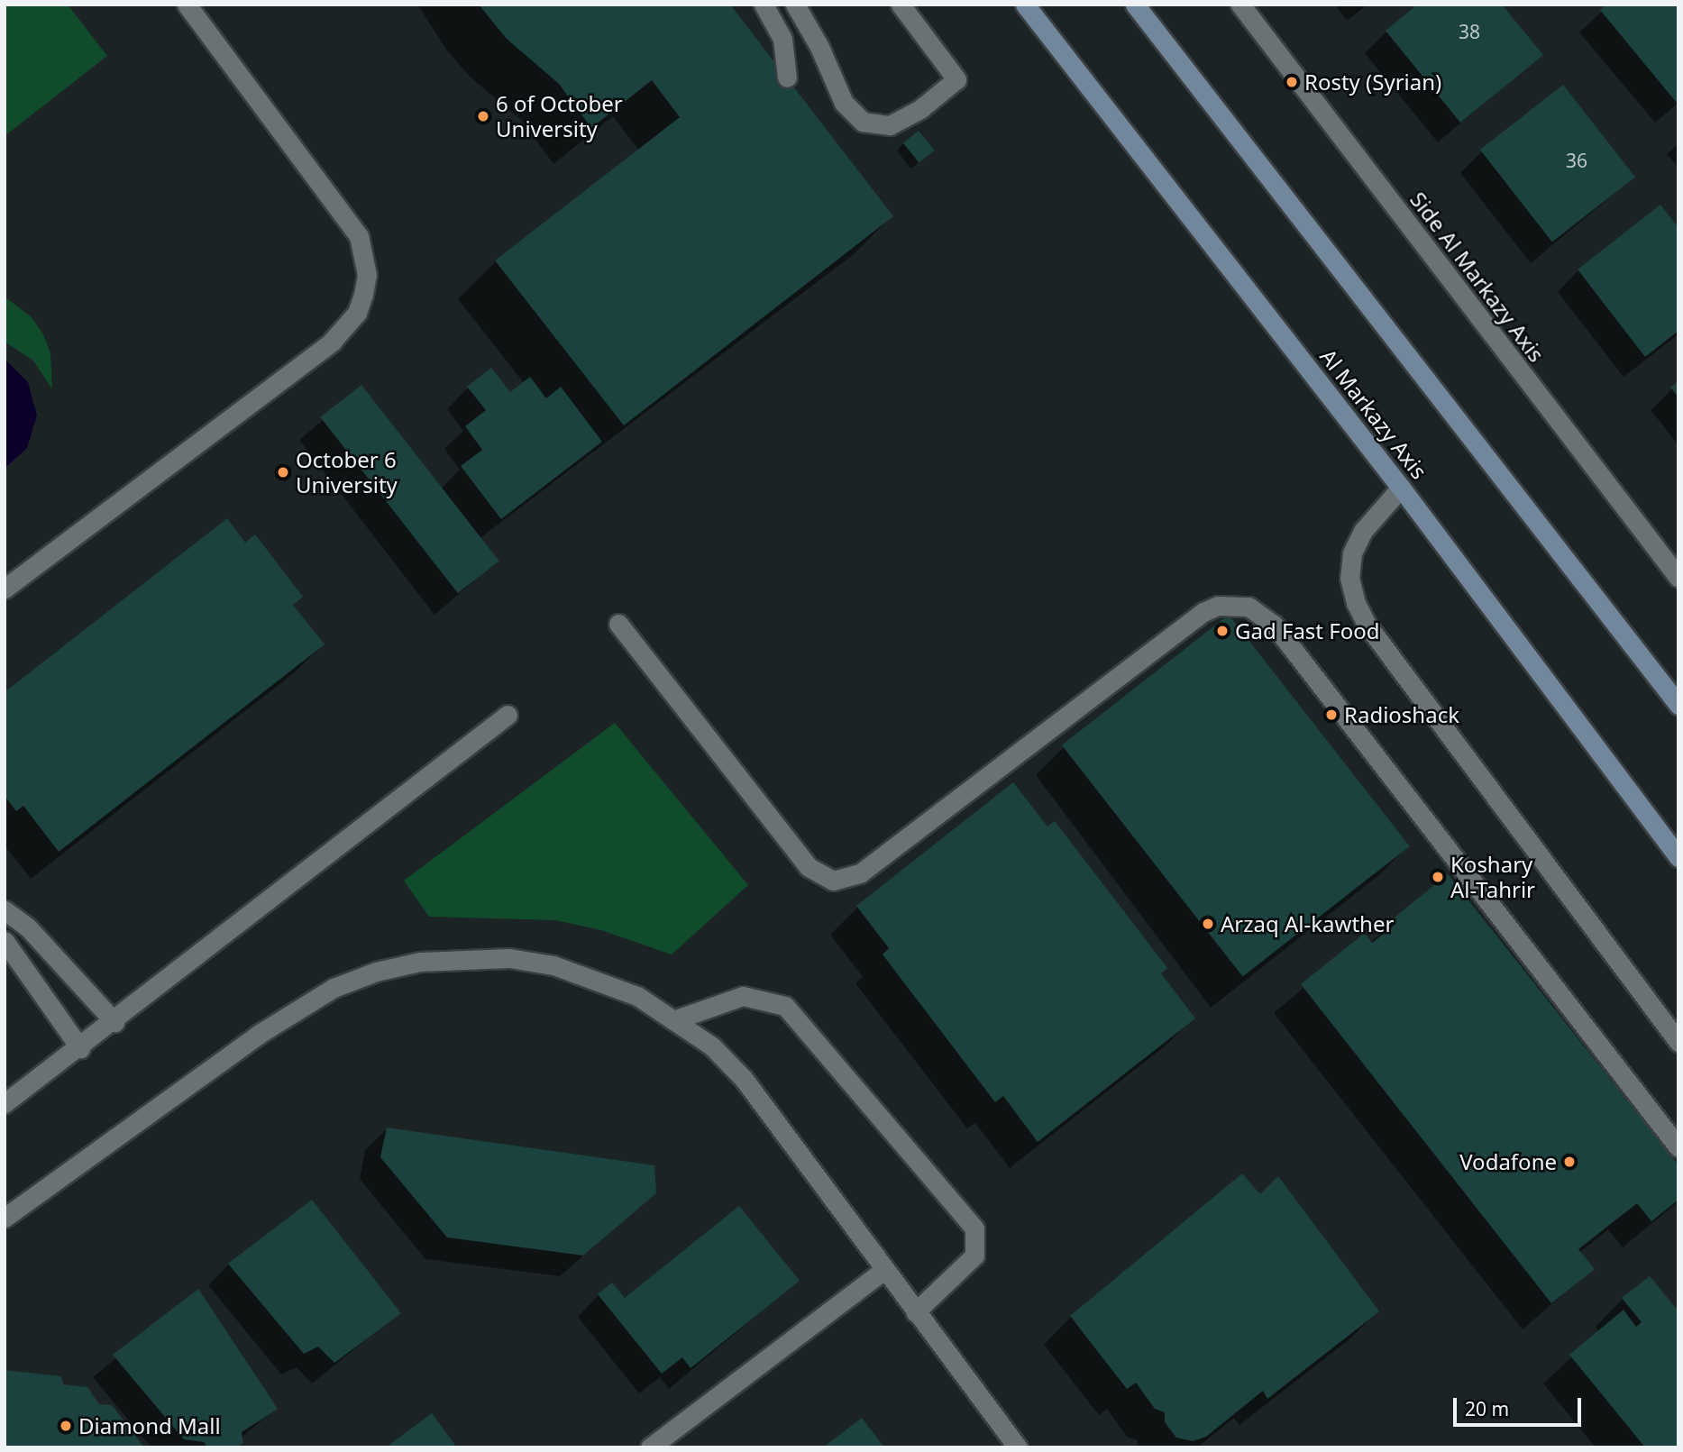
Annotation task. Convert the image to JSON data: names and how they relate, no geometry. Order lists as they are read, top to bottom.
{
  "streets": {
    "main road": ["Al Markazy Axis"],
    "street": ["Side Al Markazy Axis"]
  },
  "places": [
    "Rosty (Syrian)",
    "6 of October University",
    "October 6 University",
    "Gad Fast Food",
    "Radioshack",
    "Koshary Al-Tahrir",
    "Arzaq Al-kawther",
    "Vodafone",
    "Diamond Mall"
  ],
  "house_numbers": ["38", "36"],
  "scale_bar": "20 m"
}
